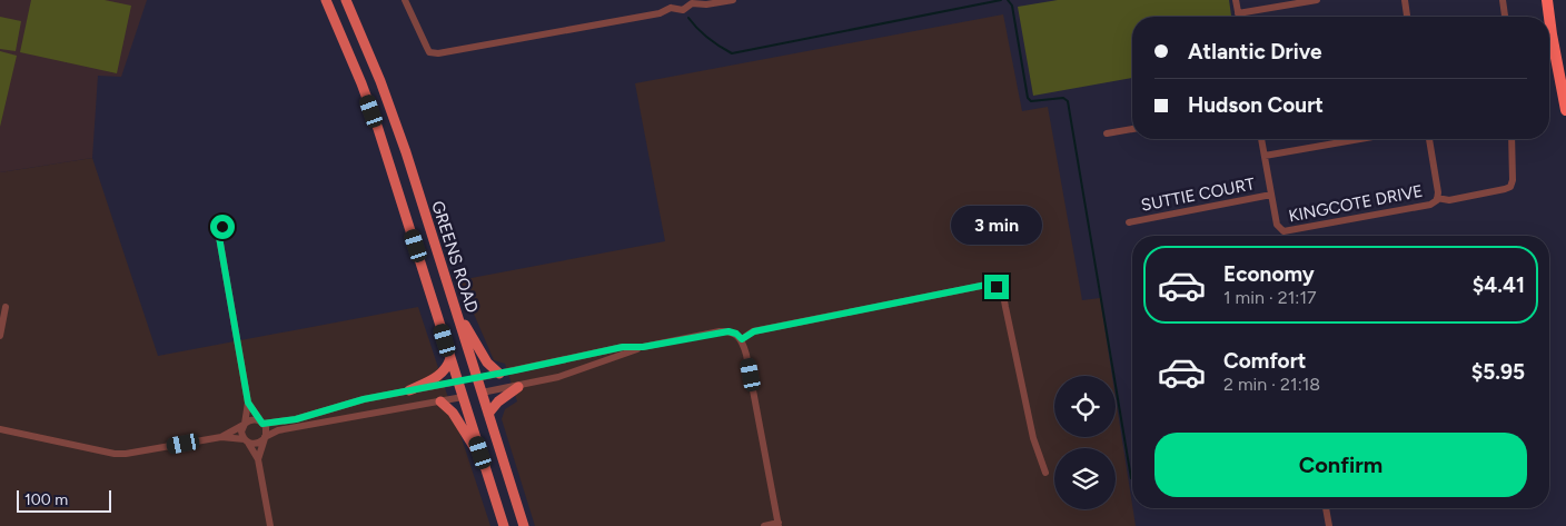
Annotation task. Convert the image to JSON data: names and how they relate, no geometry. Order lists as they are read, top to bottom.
{
  "streets": {
    "main road": ["GREENS ROAD"],
    "street": ["SUTTIE COURT", "KINGCOTE DRIVE"]
  },
  "crossings": [
    ["SUTTIE COURT", "KINGCOTE DRIVE"]
  ],
  "scale_bar": "100 m",
  "page": {
    "banner": ["Atlantic Drive", "Hudson Court"],
    "bubble": "3 min",
    "list": [
      {
        "name": "Economy",
        "note": "1 min · 21:17",
        "value": "$4.41"
      },
      {
        "name": "Comfort",
        "note": "2 min · 21:18",
        "value": "$5.95"
      }
    ],
    "buttons": "Confirm",
    "scale": "100 m"
  }
}
